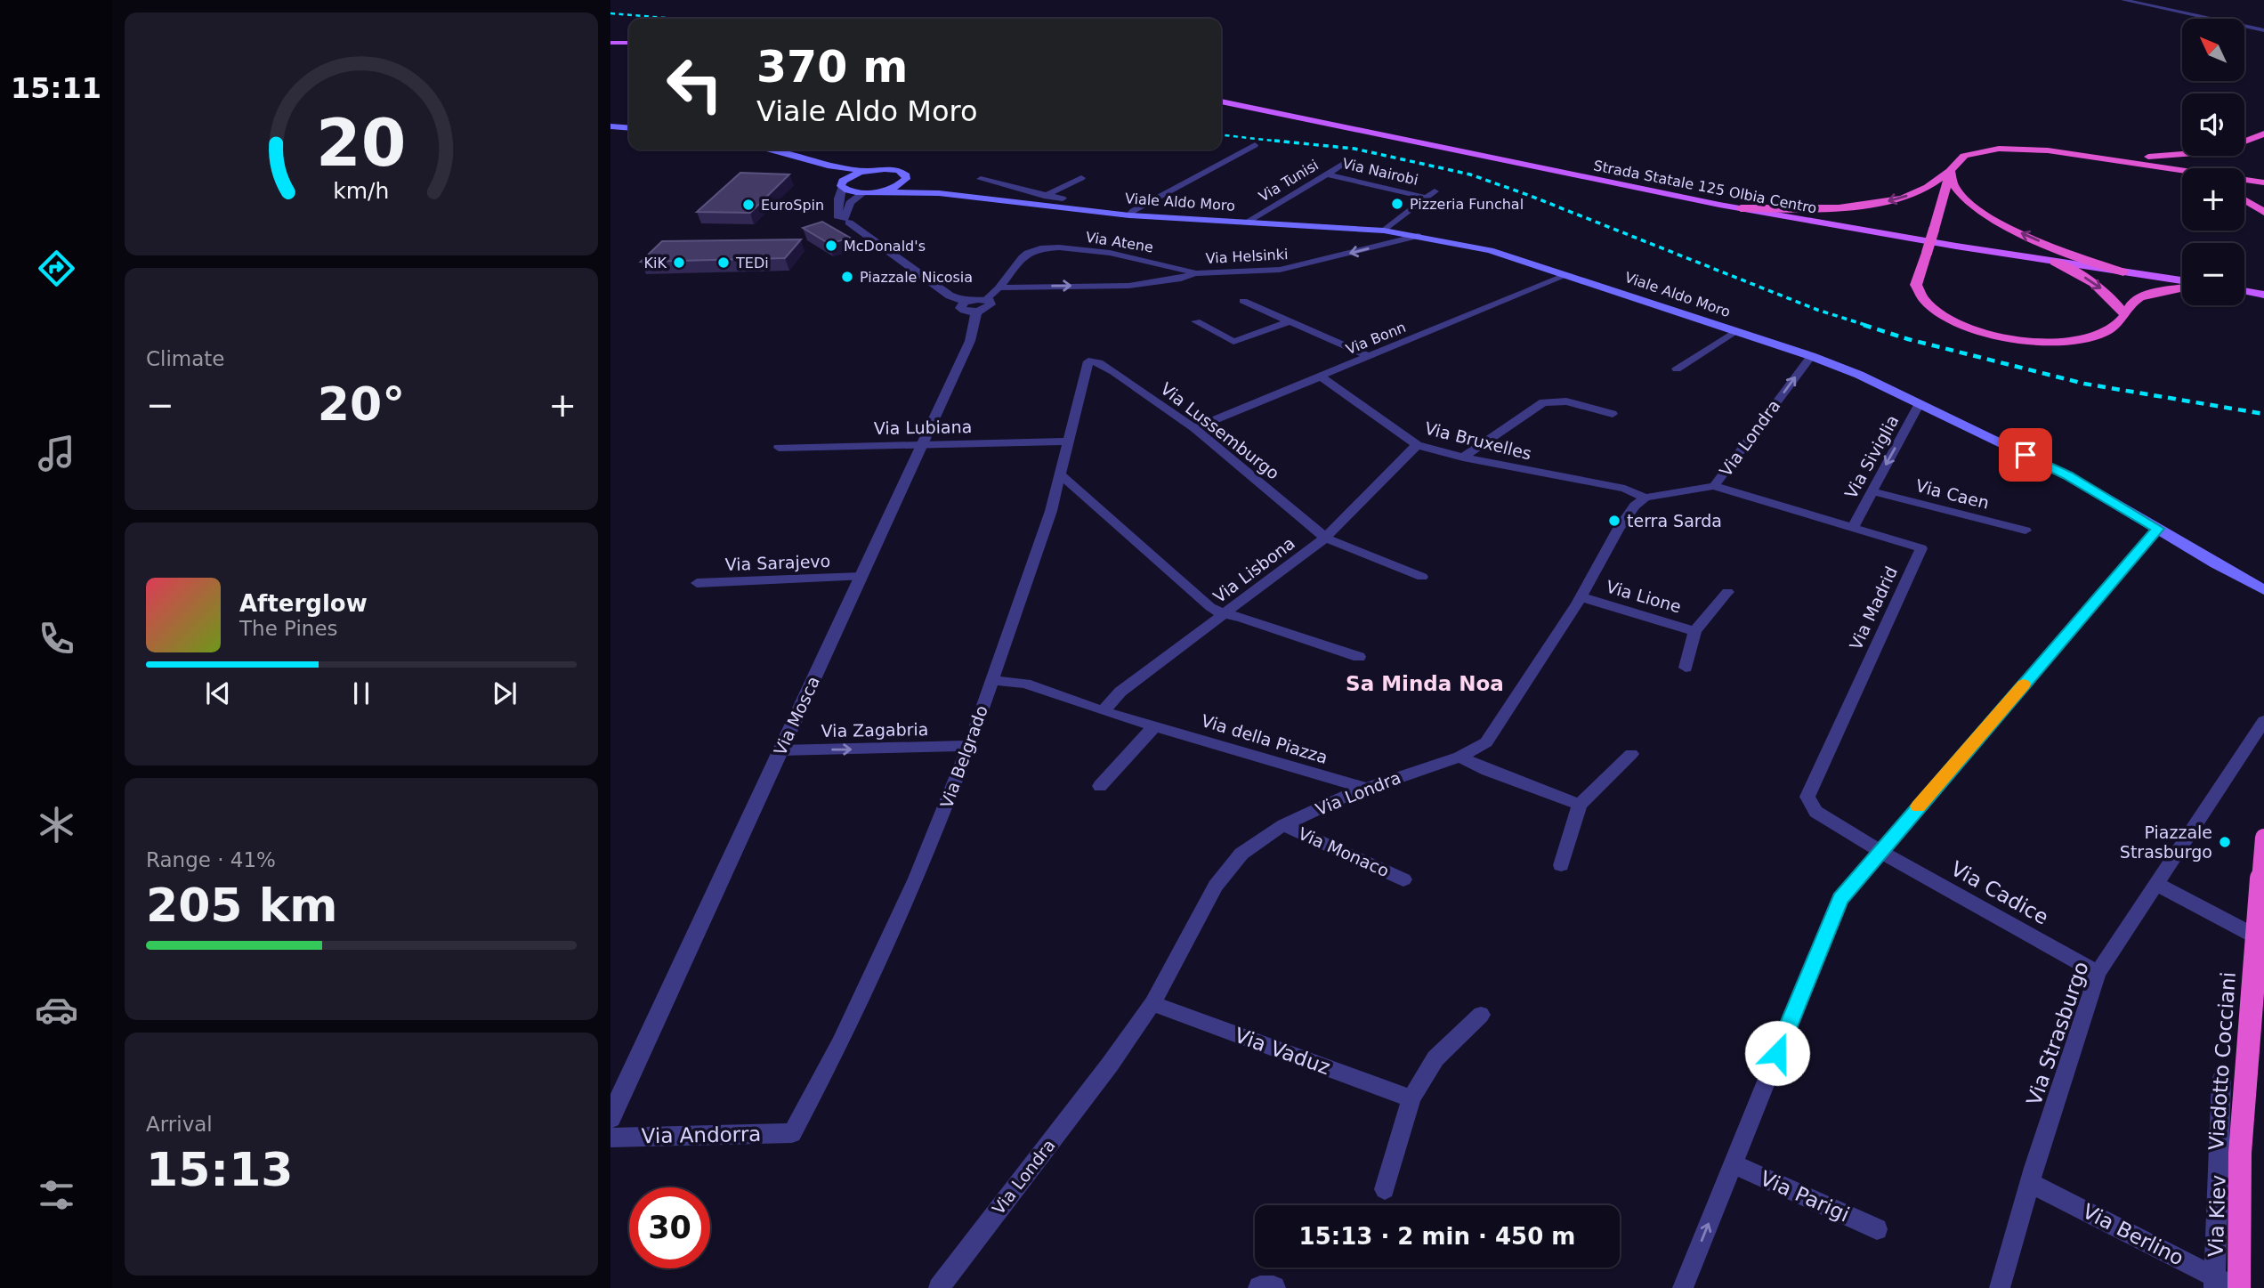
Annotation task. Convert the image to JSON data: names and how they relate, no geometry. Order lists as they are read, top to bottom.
{
  "streets": {
    "highway": ["Viadotto Cocciani"],
    "main road": ["Strada Statale 125 Olbia Centro", "Viale Aldo Moro"],
    "street": [
      "Via Nairobi",
      "Via Tunisi",
      "Via Atene",
      "Via Helsinki",
      "Via Bonn",
      "Via Lubiana",
      "Via Lussemburgo",
      "Via Londra",
      "Via Bruxelles",
      "Via Siviglia",
      "Via Caen",
      "Via Sarajevo",
      "Via Lisbona",
      "Via Lione",
      "Via Madrid",
      "Via Mosca",
      "Via Zagabria",
      "Via della Piazza",
      "Via Belgrado",
      "Via Monaco",
      "Via Cadice",
      "Via Strasburgo",
      "Via Vaduz",
      "Via Andorra",
      "Via Parigi",
      "Via Kiev",
      "Via Berlino"
    ]
  },
  "crossings": [
    ["Via Nairobi", "Via Tunisi"],
    ["Via Tunisi", "Viale Aldo Moro"],
    ["Viale Aldo Moro", "Via Helsinki"],
    ["Viale Aldo Moro", "Via Bonn"],
    ["Viale Aldo Moro", "Via Londra"],
    ["Viale Aldo Moro", "Via Siviglia"],
    ["Via Atene", "Via Helsinki"],
    ["Via Bonn", "Via Lussemburgo"],
    ["Via Bonn", "Via Bruxelles"],
    ["Via Lubiana", "Via Mosca"],
    ["Via Lubiana", "Via Belgrado"],
    ["Via Lussemburgo", "Via Lisbona"],
    ["Via Lussemburgo", "Via Belgrado"],
    ["Via Londra", "Via Bruxelles"],
    ["Via Londra", "Via Lione"],
    ["Via Londra", "Via Madrid"],
    ["Via Londra", "Via della Piazza"],
    ["Via Londra", "Via Monaco"],
    ["Via Londra", "Via Vaduz"],
    ["Via Bruxelles", "Via Lisbona"],
    ["Via Siviglia", "Via Caen"],
    ["Via Siviglia", "Via Madrid"],
    ["Via Sarajevo", "Via Mosca"],
    ["Via Lisbona", "Via della Piazza"],
    ["Via Madrid", "Via Cadice"],
    ["Via Mosca", "Via Zagabria"],
    ["Via Zagabria", "Via Belgrado"],
    ["Via della Piazza", "Via Belgrado"],
    ["Via Belgrado", "Via Andorra"],
    ["Via Cadice", "Via Strasburgo"],
    ["Via Strasburgo", "Via Berlino"],
    ["Viadotto Cocciani", "Via Berlino"],
    ["Via Kiev", "Via Berlino"]
  ],
  "one_way": ["Via Siviglia", "Via Zagabria"],
  "districts": ["Sa Minda Noa"],
  "places": [
    "Pizzeria Funchal",
    "EuroSpin",
    "McDonald's",
    "KiK",
    "TEDi",
    "Piazzale Nicosia",
    "terra Sarda",
    "Piazzale Strasburgo"
  ],
  "north": "top left",
  "page": {
    "tabs": "15:11",
    "map_buttons": ["+", "−"],
    "turn": ["370 m", "Viale Aldo Moro"],
    "tile": [
      "Climate",
      ["Range · 41%", "205 km"],
      ["Arrival", "15:13"]
    ],
    "heat": ["−", "20°", "+"],
    "song": ["Afterglow", "The Pines"],
    "limit": "30",
    "trip": "15:13 · 2 min · 450 m",
    "gauge": ["20", "km/h"]
  }
}
